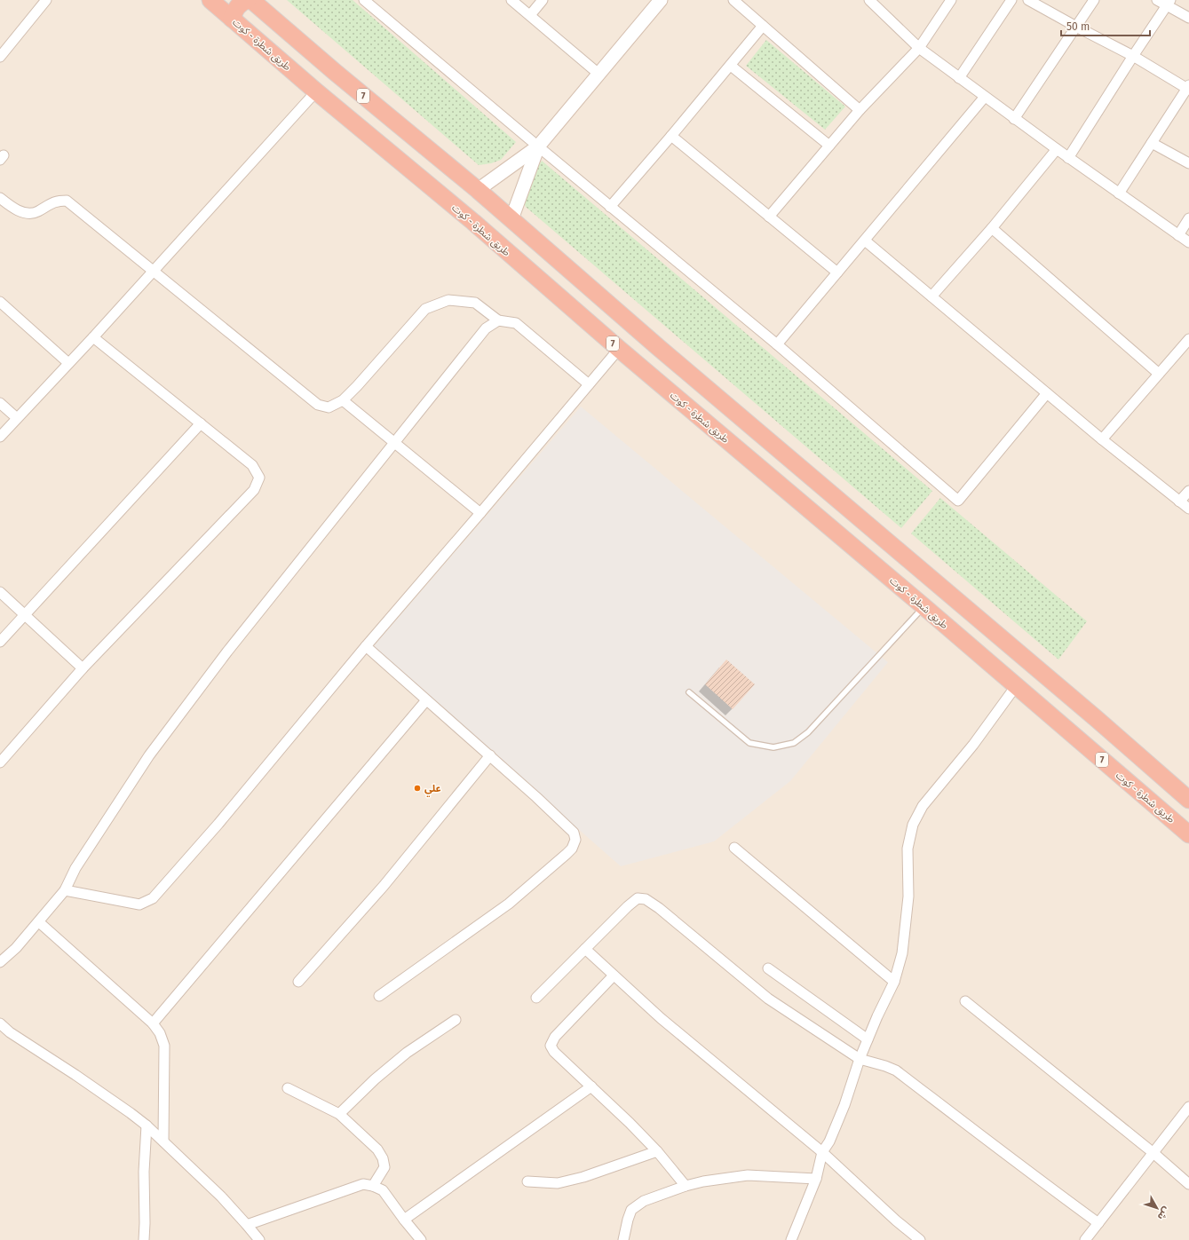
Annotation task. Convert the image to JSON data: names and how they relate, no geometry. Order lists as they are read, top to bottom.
{
  "streets": {
    "highway": ["طريق شطرة - كوت", "7"]
  },
  "places": ["علي"],
  "scale_bar": "50 m",
  "north": "bottom right"
}
